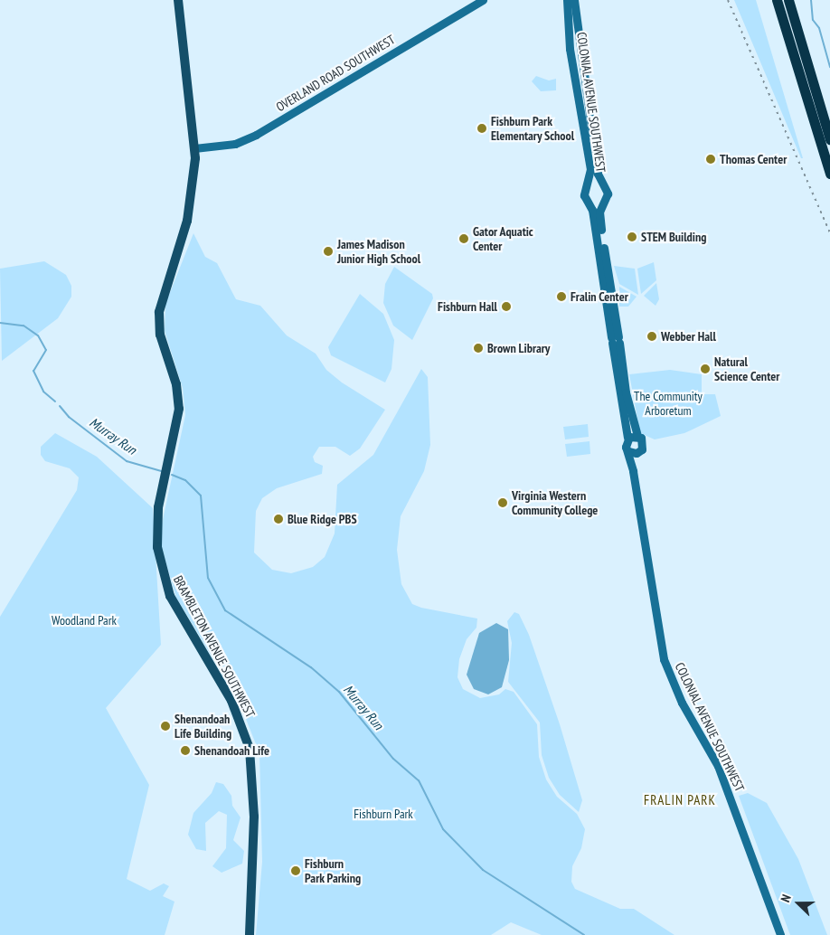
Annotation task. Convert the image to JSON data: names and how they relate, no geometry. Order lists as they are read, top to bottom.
{
  "streets": {
    "main road": ["OVERLAND ROAD SOUTHWEST", "COLONIAL AVENUE SOUTHWEST", "BRAMBLETON AVENUE SOUTHWEST"]
  },
  "crossings": [
    ["OVERLAND ROAD SOUTHWEST", "BRAMBLETON AVENUE SOUTHWEST"]
  ],
  "districts": ["FRALIN PARK"],
  "water": ["Murray Run"],
  "parks": ["The Community Arboretum", "Woodland Park", "Fishburn Park"],
  "places": [
    "Fishburn Park Elementary School",
    "Thomas Center",
    "STEM Building",
    "Gator Aquatic Center",
    "James Madison Junior High School",
    "Fralin Center",
    "Fishburn Hall",
    "Webber Hall",
    "Brown Library",
    "Natural Science Center",
    "Virginia Western Community College",
    "Blue Ridge PBS",
    "Shenandoah Life Building",
    "Shenandoah Life",
    "Fishburn Park Parking"
  ],
  "north": "left"
}
